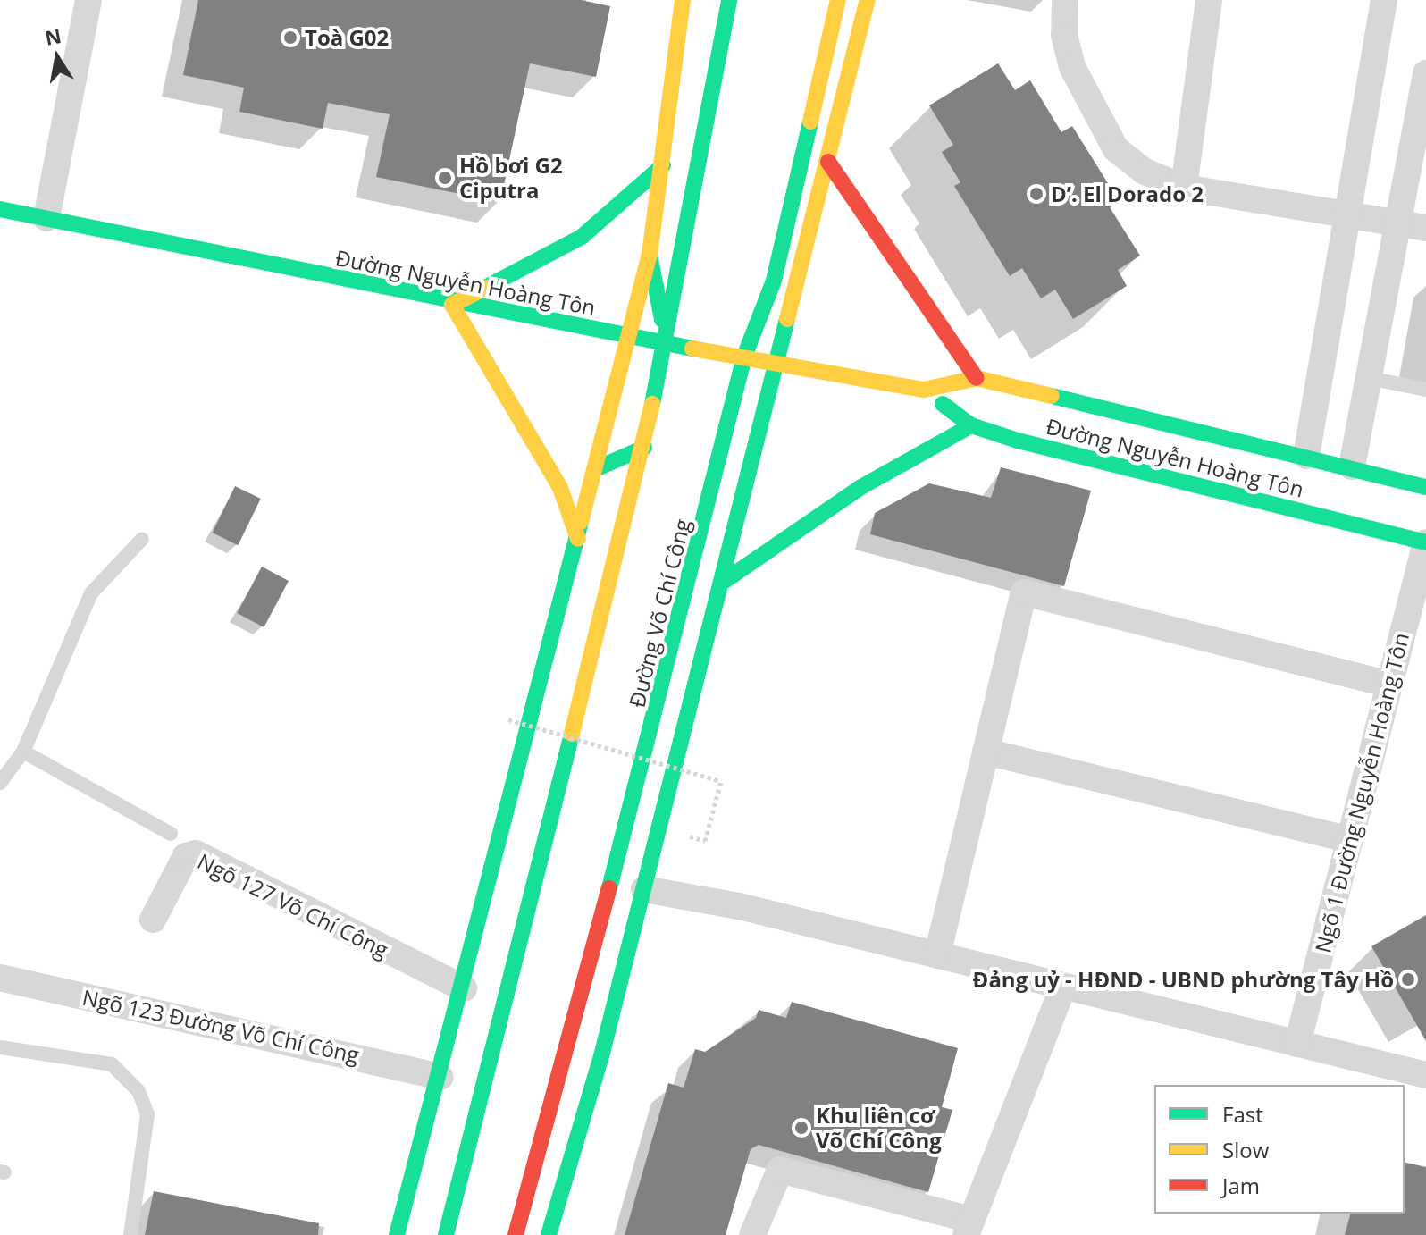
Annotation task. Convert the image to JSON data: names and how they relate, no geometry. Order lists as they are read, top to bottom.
{
  "streets": {
    "main road": ["Đường Nguyễn Hoàng Tôn", "Đường Võ Chí Công"],
    "street": ["Ngõ 1 Đường Nguyễn Hoàng Tôn", "Ngõ 127 Võ Chí Công", "Ngõ 123 Đường Võ Chí Công"]
  },
  "crossings": [
    ["Đường Nguyễn Hoàng Tôn", "Đường Võ Chí Công"],
    ["Đường Nguyễn Hoàng Tôn", "Ngõ 1 Đường Nguyễn Hoàng Tôn"]
  ],
  "places": [
    "Toà G02",
    "Hồ bơi G2 Ciputra",
    "D’. El Dorado 2",
    "Đảng uỷ - HĐND - UBND phường Tây Hồ",
    "Khu liên cơ Võ Chí Công"
  ],
  "legend": ["Fast", "Slow", "Jam"],
  "north": "top"
}
